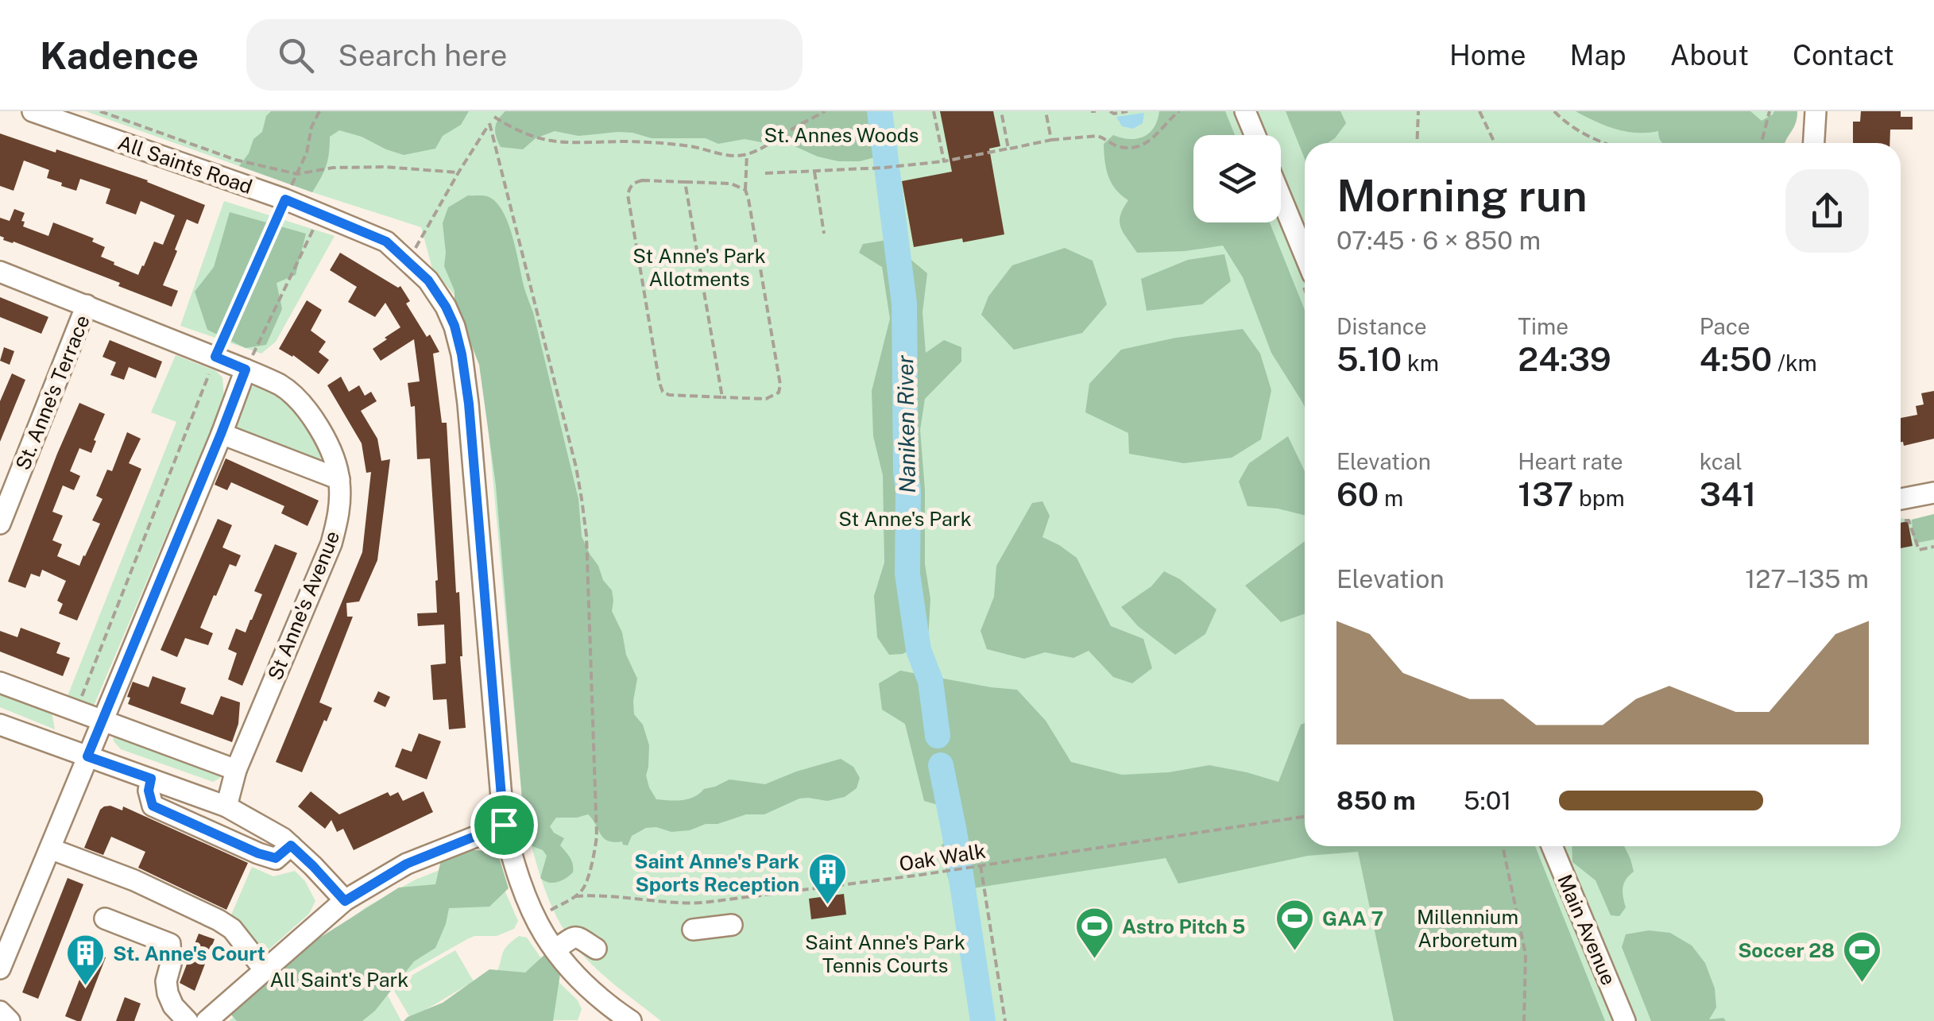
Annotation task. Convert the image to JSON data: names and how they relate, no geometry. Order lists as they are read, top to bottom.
{
  "streets": {
    "street": [
      "All Saints Road",
      "St. Anne's Terrace",
      "St Anne's Avenue",
      "Main Avenue"
    ],
    "path": ["Oak Walk"]
  },
  "crossings": [
    ["St. Anne's Terrace", "St Anne's Avenue"]
  ],
  "water": ["Naniken River"],
  "parks": [
    "St. Annes Woods",
    "St Anne's Park Allotments",
    "St Anne's Park",
    "Millennium Arboretum",
    "Saint Anne's Park Tennis Courts",
    "All Saint's Park"
  ],
  "places": {
    "building": ["Saint Anne's Park Sports Reception", "St. Anne's Court"],
    "sports": ["GAA 7", "Astro Pitch 5", "Soccer 28"]
  },
  "page": {
    "header": "Kadence",
    "search": "Search here",
    "nav": [
      "Home",
      "Map",
      "About",
      "Contact"
    ],
    "heading": ["Morning run", "07:45 · 6 × 850 m"],
    "stats": [
      ["Distance", "5.10 km"],
      ["Time", "24:39"],
      ["Pace", "4:50 /km"],
      ["Elevation", "60 m"],
      ["Heart rate", "137 bpm"],
      ["kcal", "341"]
    ],
    "chart": ["Elevation", "127–135 m"],
    "list": [
      {
        "name": "850 m",
        "note": "5:01"
      }
    ]
  }
}
